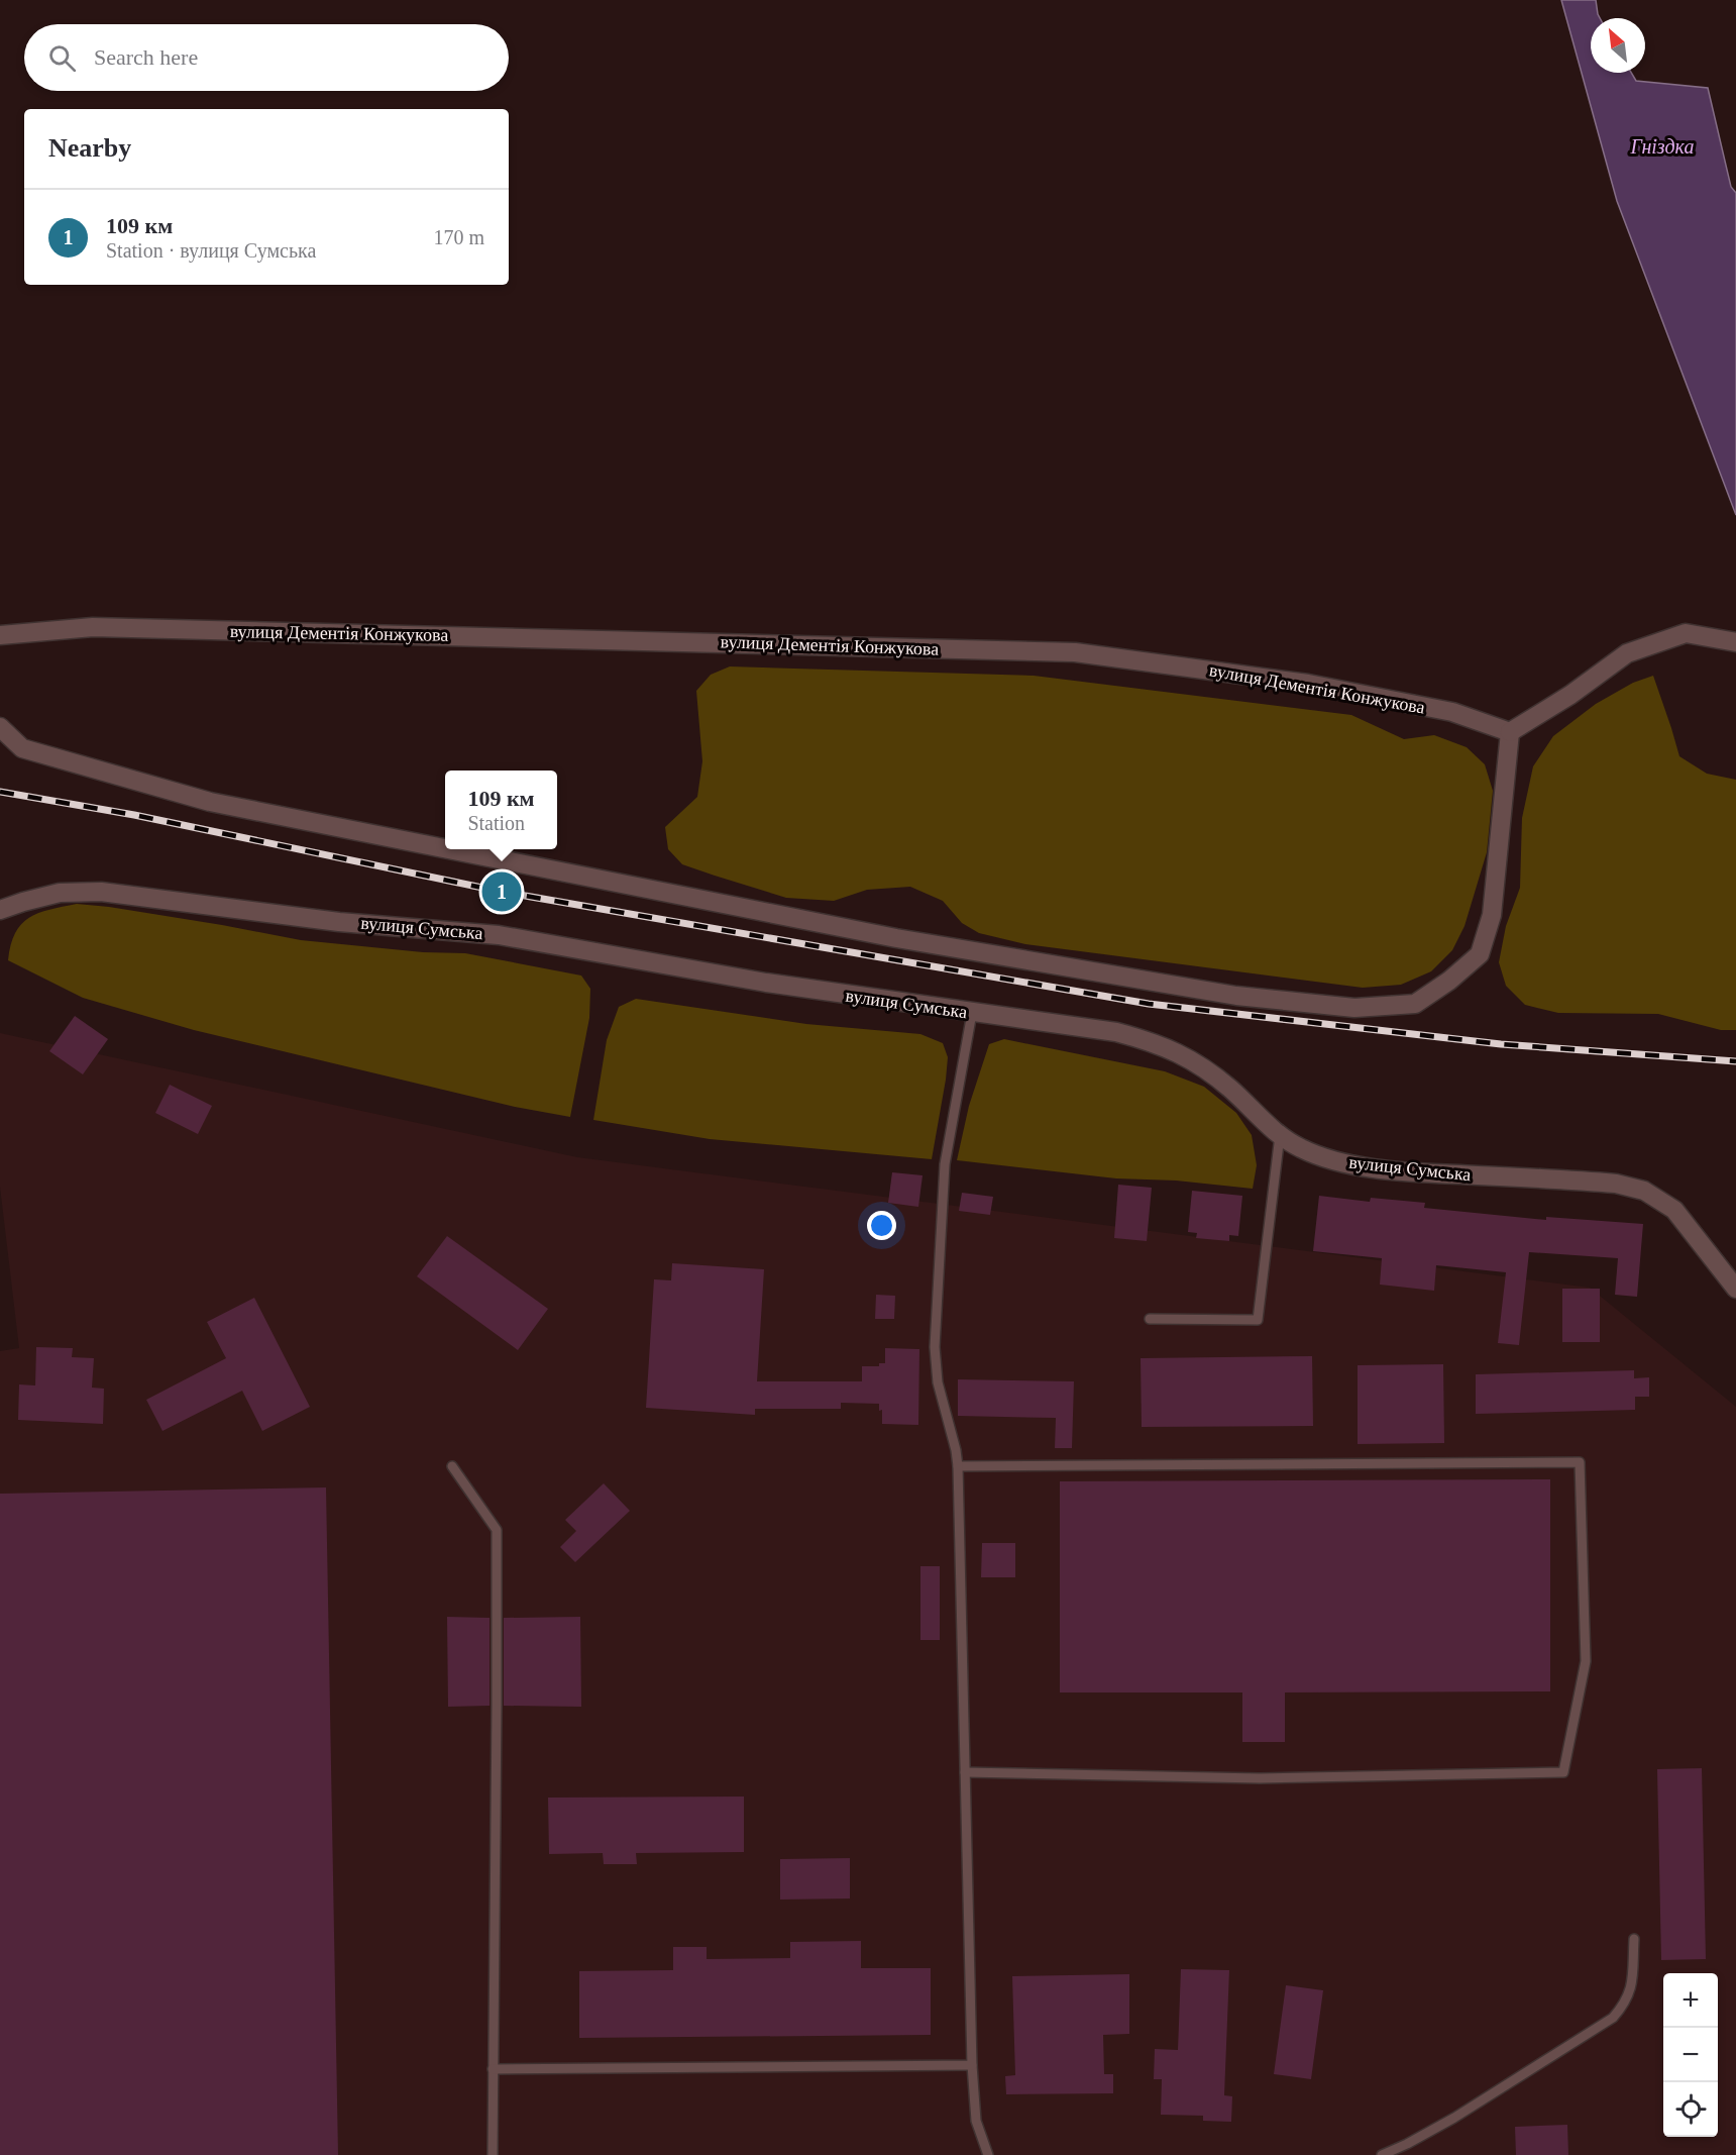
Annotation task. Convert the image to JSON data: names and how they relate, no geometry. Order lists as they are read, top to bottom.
{
  "streets": {
    "street": ["вулиця Дементія Конжукова", "вулиця Сумська"]
  },
  "water": ["Гніздка"],
  "north": "top left",
  "page": {
    "search": "Search here",
    "heading": "Nearby",
    "list": [
      {
        "mark": "1",
        "name": "109 км",
        "note": "Station · вулиця Сумська",
        "value": "170 m"
      }
    ],
    "popup": ["109 км", "Station"],
    "pins": "1",
    "map_buttons": ["+", "−"]
  }
}
